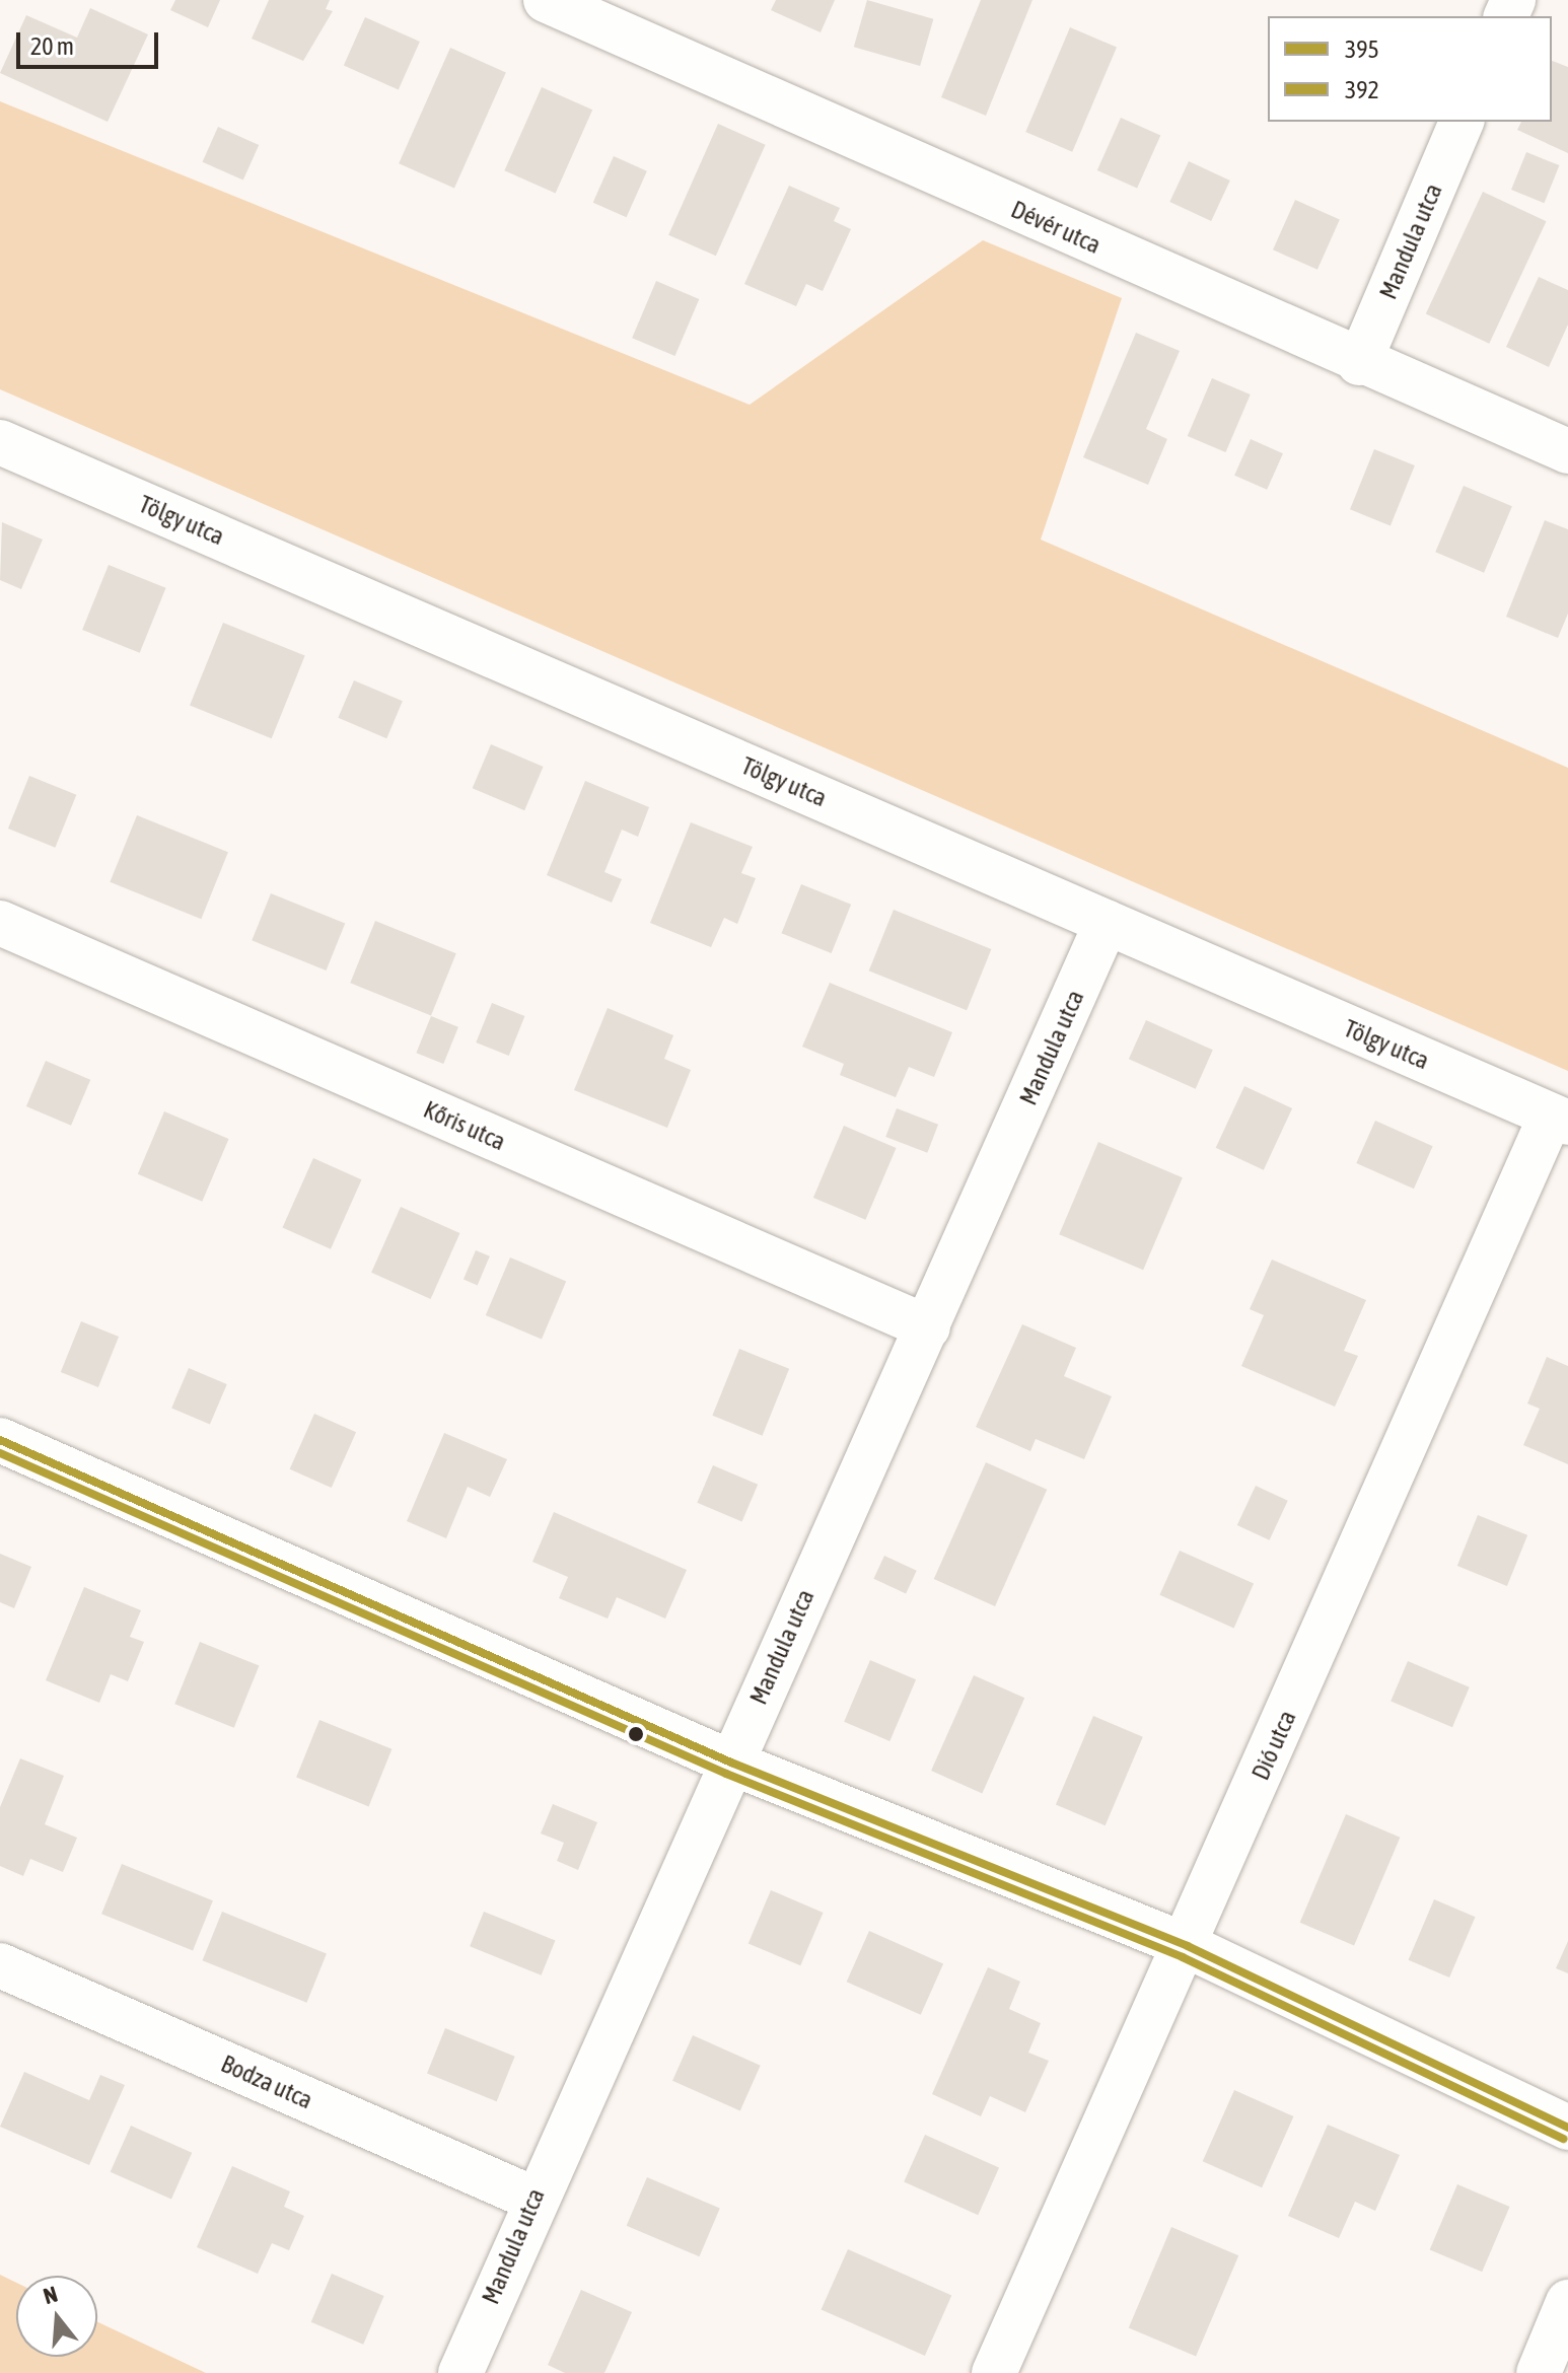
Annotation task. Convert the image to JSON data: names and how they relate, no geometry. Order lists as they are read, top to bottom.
{
  "streets": {
    "street": [
      "Dévér utca",
      "Mandula utca",
      "Tölgy utca",
      "Kőris utca",
      "Dió utca",
      "Bodza utca"
    ]
  },
  "crossings": [
    ["Dévér utca", "Mandula utca"],
    ["Mandula utca", "Tölgy utca"],
    ["Mandula utca", "Kőris utca"],
    ["Mandula utca", "Bodza utca"],
    ["Tölgy utca", "Dió utca"]
  ],
  "lines": ["transit line 395", "transit line 392"],
  "legend": ["395", "392"],
  "scale_bar": "20 m",
  "north": "top"
}
